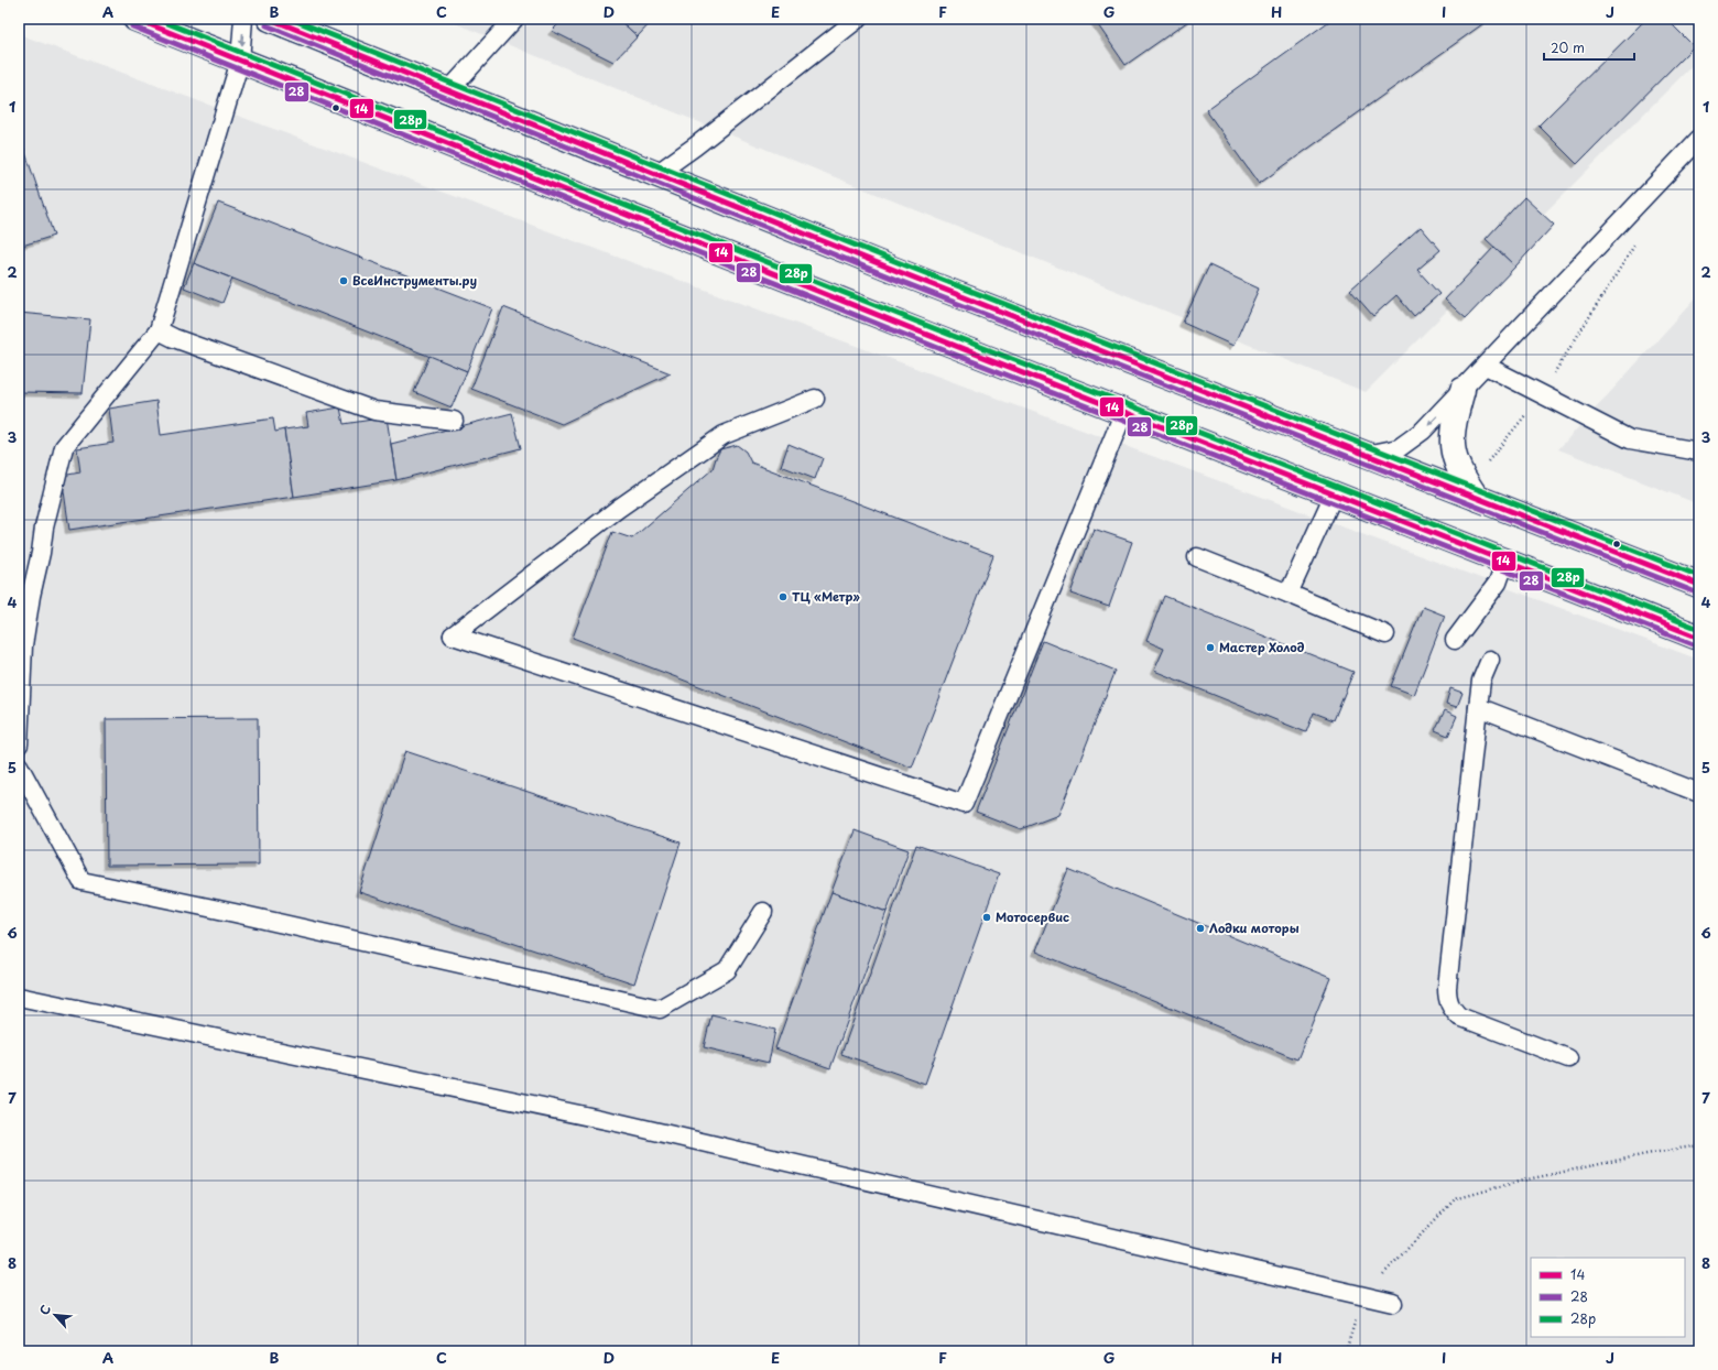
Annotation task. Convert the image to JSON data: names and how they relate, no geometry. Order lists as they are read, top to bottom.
{
  "places": [
    "ВсеИнструменты.ру",
    "ТЦ «Метр»",
    "Мастер Холод",
    "Мотосервис",
    "Лодки моторы"
  ],
  "lines": ["transit line 14", "transit line 28р", "transit line 28"],
  "legend": ["14", "28", "28р"],
  "scale_bar": "20 m",
  "north": "top left",
  "grid": {
    "columns": [
      "A",
      "B",
      "C",
      "D",
      "E",
      "F",
      "G",
      "H",
      "I",
      "J"
    ],
    "rows": [
      "1",
      "2",
      "3",
      "4",
      "5",
      "6",
      "7",
      "8"
    ]
  }
}
